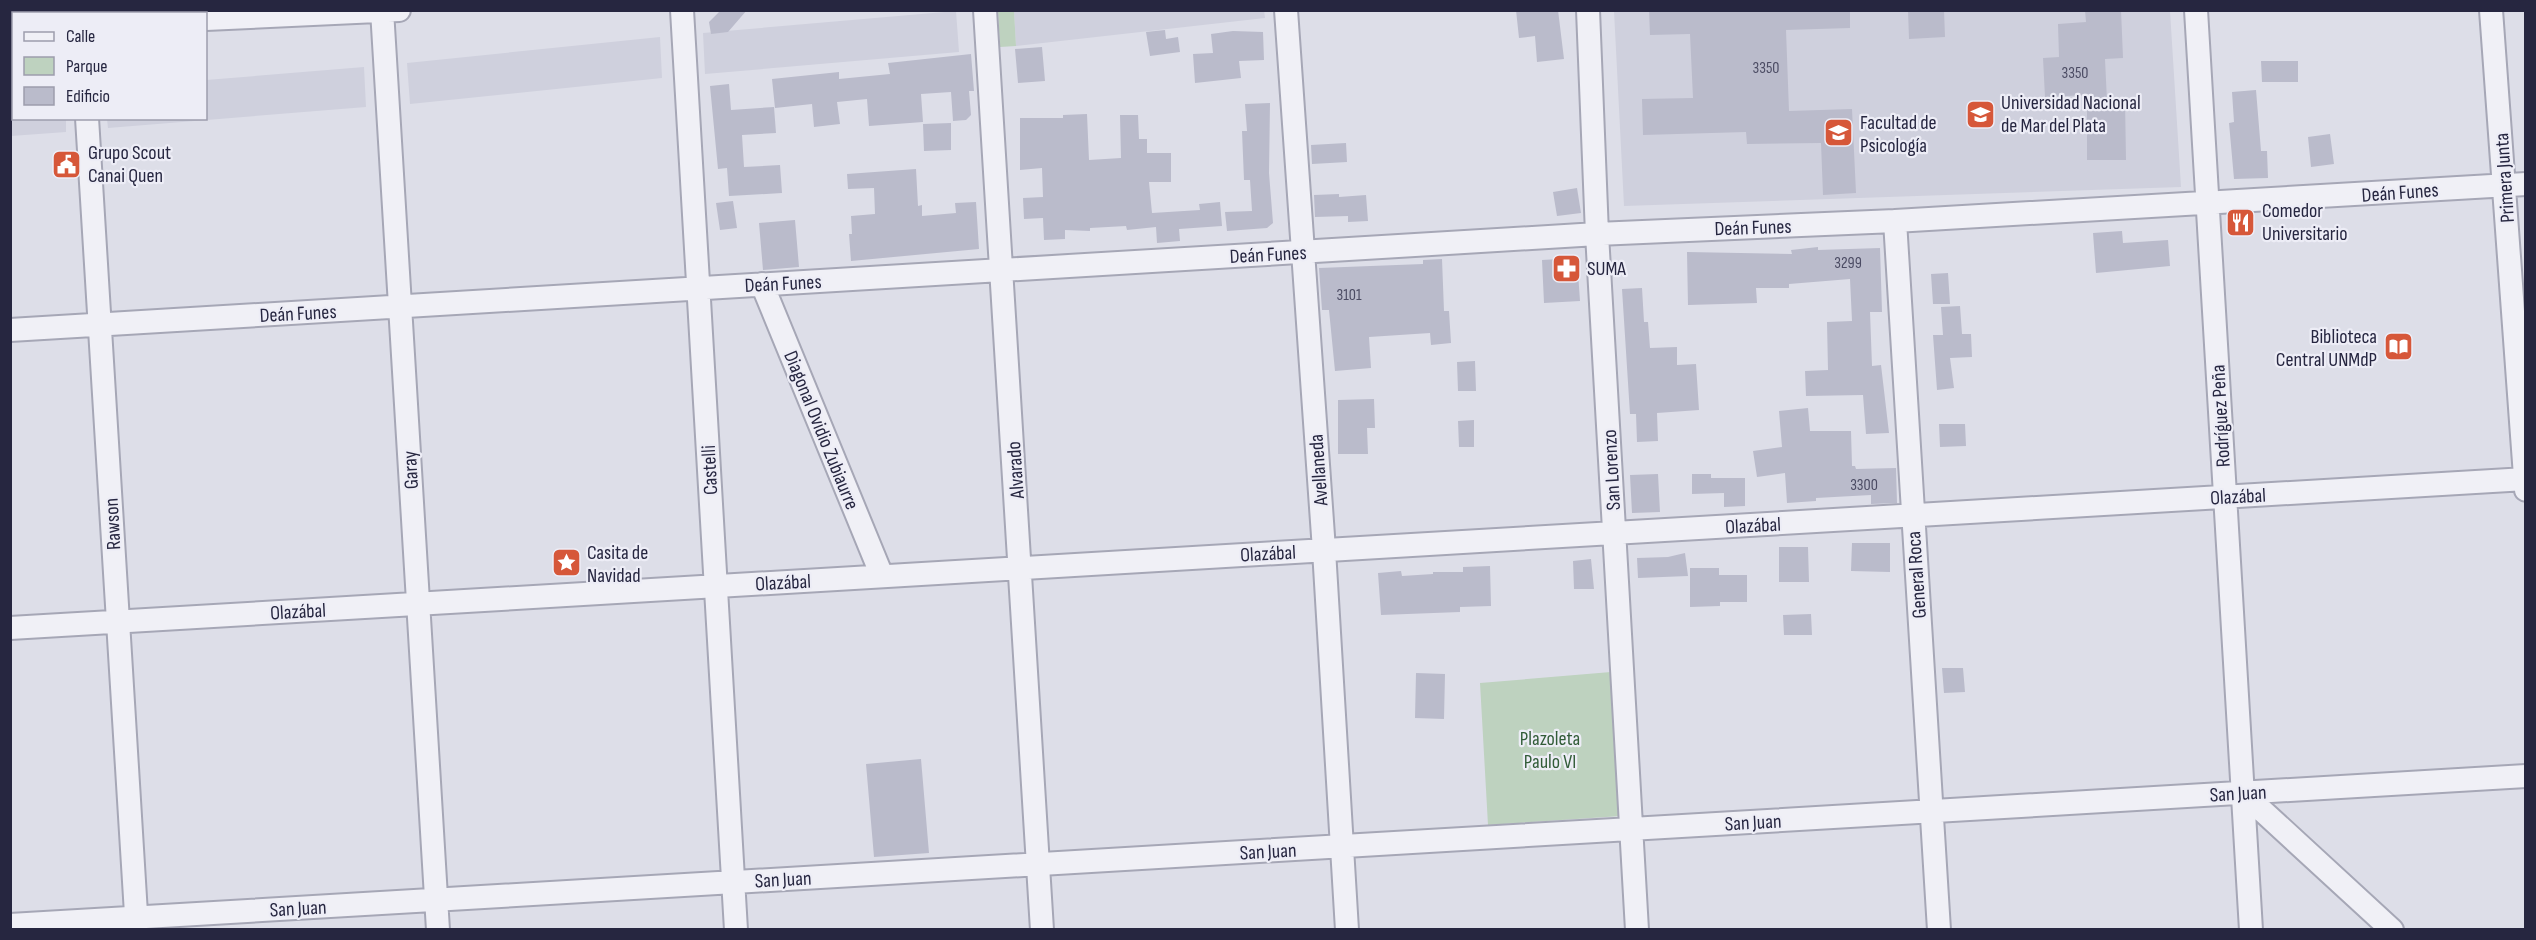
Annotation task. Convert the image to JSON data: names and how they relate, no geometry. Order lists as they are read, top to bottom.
{
  "streets": {
    "street": [
      "Primera Junta",
      "Deán Funes",
      "Rodríguez Peña",
      "Diagonal Ovidio Zubiaurre",
      "Garay",
      "Castelli",
      "Alvarado",
      "Avellaneda",
      "San Lorenzo",
      "Olazábal",
      "Rawson",
      "General Roca",
      "San Juan"
    ]
  },
  "crossings": [
    ["Primera Junta", "Deán Funes"],
    ["Primera Junta", "Olazábal"],
    ["Deán Funes", "Rodríguez Peña"],
    ["Deán Funes", "Diagonal Ovidio Zubiaurre"],
    ["Deán Funes", "Garay"],
    ["Deán Funes", "Castelli"],
    ["Deán Funes", "Alvarado"],
    ["Deán Funes", "Avellaneda"],
    ["Deán Funes", "San Lorenzo"],
    ["Deán Funes", "Rawson"],
    ["Deán Funes", "General Roca"],
    ["Rodríguez Peña", "Olazábal"],
    ["Rodríguez Peña", "San Juan"],
    ["Diagonal Ovidio Zubiaurre", "Olazábal"],
    ["Garay", "Olazábal"],
    ["Garay", "San Juan"],
    ["Castelli", "Olazábal"],
    ["Castelli", "San Juan"],
    ["Alvarado", "Olazábal"],
    ["Alvarado", "San Juan"],
    ["Avellaneda", "Olazábal"],
    ["Avellaneda", "San Juan"],
    ["San Lorenzo", "Olazábal"],
    ["San Lorenzo", "San Juan"],
    ["Olazábal", "Rawson"],
    ["Olazábal", "General Roca"],
    ["Rawson", "San Juan"],
    ["General Roca", "San Juan"]
  ],
  "parks": ["Plazoleta Paulo VI"],
  "places": {
    "school or university": ["Universidad Nacional de Mar del Plata", "Facultad de Psicología"],
    "public building": ["Grupo Scout Canai Quen"],
    "restaurant": ["Comedor Universitario"],
    "pharmacy": ["SUMA"],
    "library": ["Biblioteca Central UNMdP"],
    "place": ["Casita de Navidad"]
  },
  "house_numbers": [
    "3350",
    "3350",
    "3299",
    "3101",
    "3300"
  ],
  "legend": ["Calle", "Parque", "Edificio"]
}
